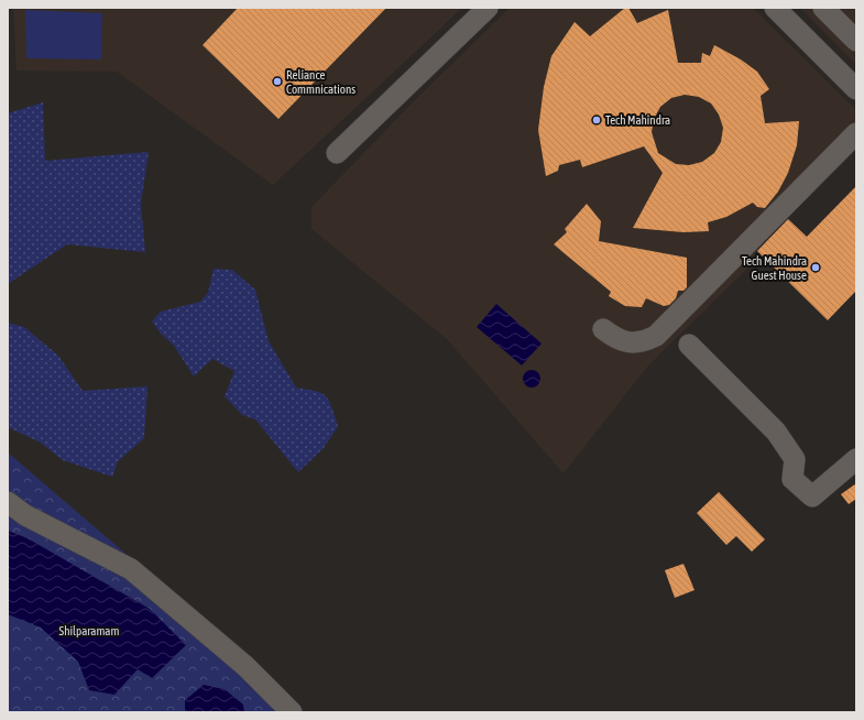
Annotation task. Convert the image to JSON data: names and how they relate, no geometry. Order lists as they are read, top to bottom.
{
  "parks": ["Shilparamam"],
  "places": ["Reliance Commnications", "Tech Mahindra", "Tech Mahindra Guest House"]
}
